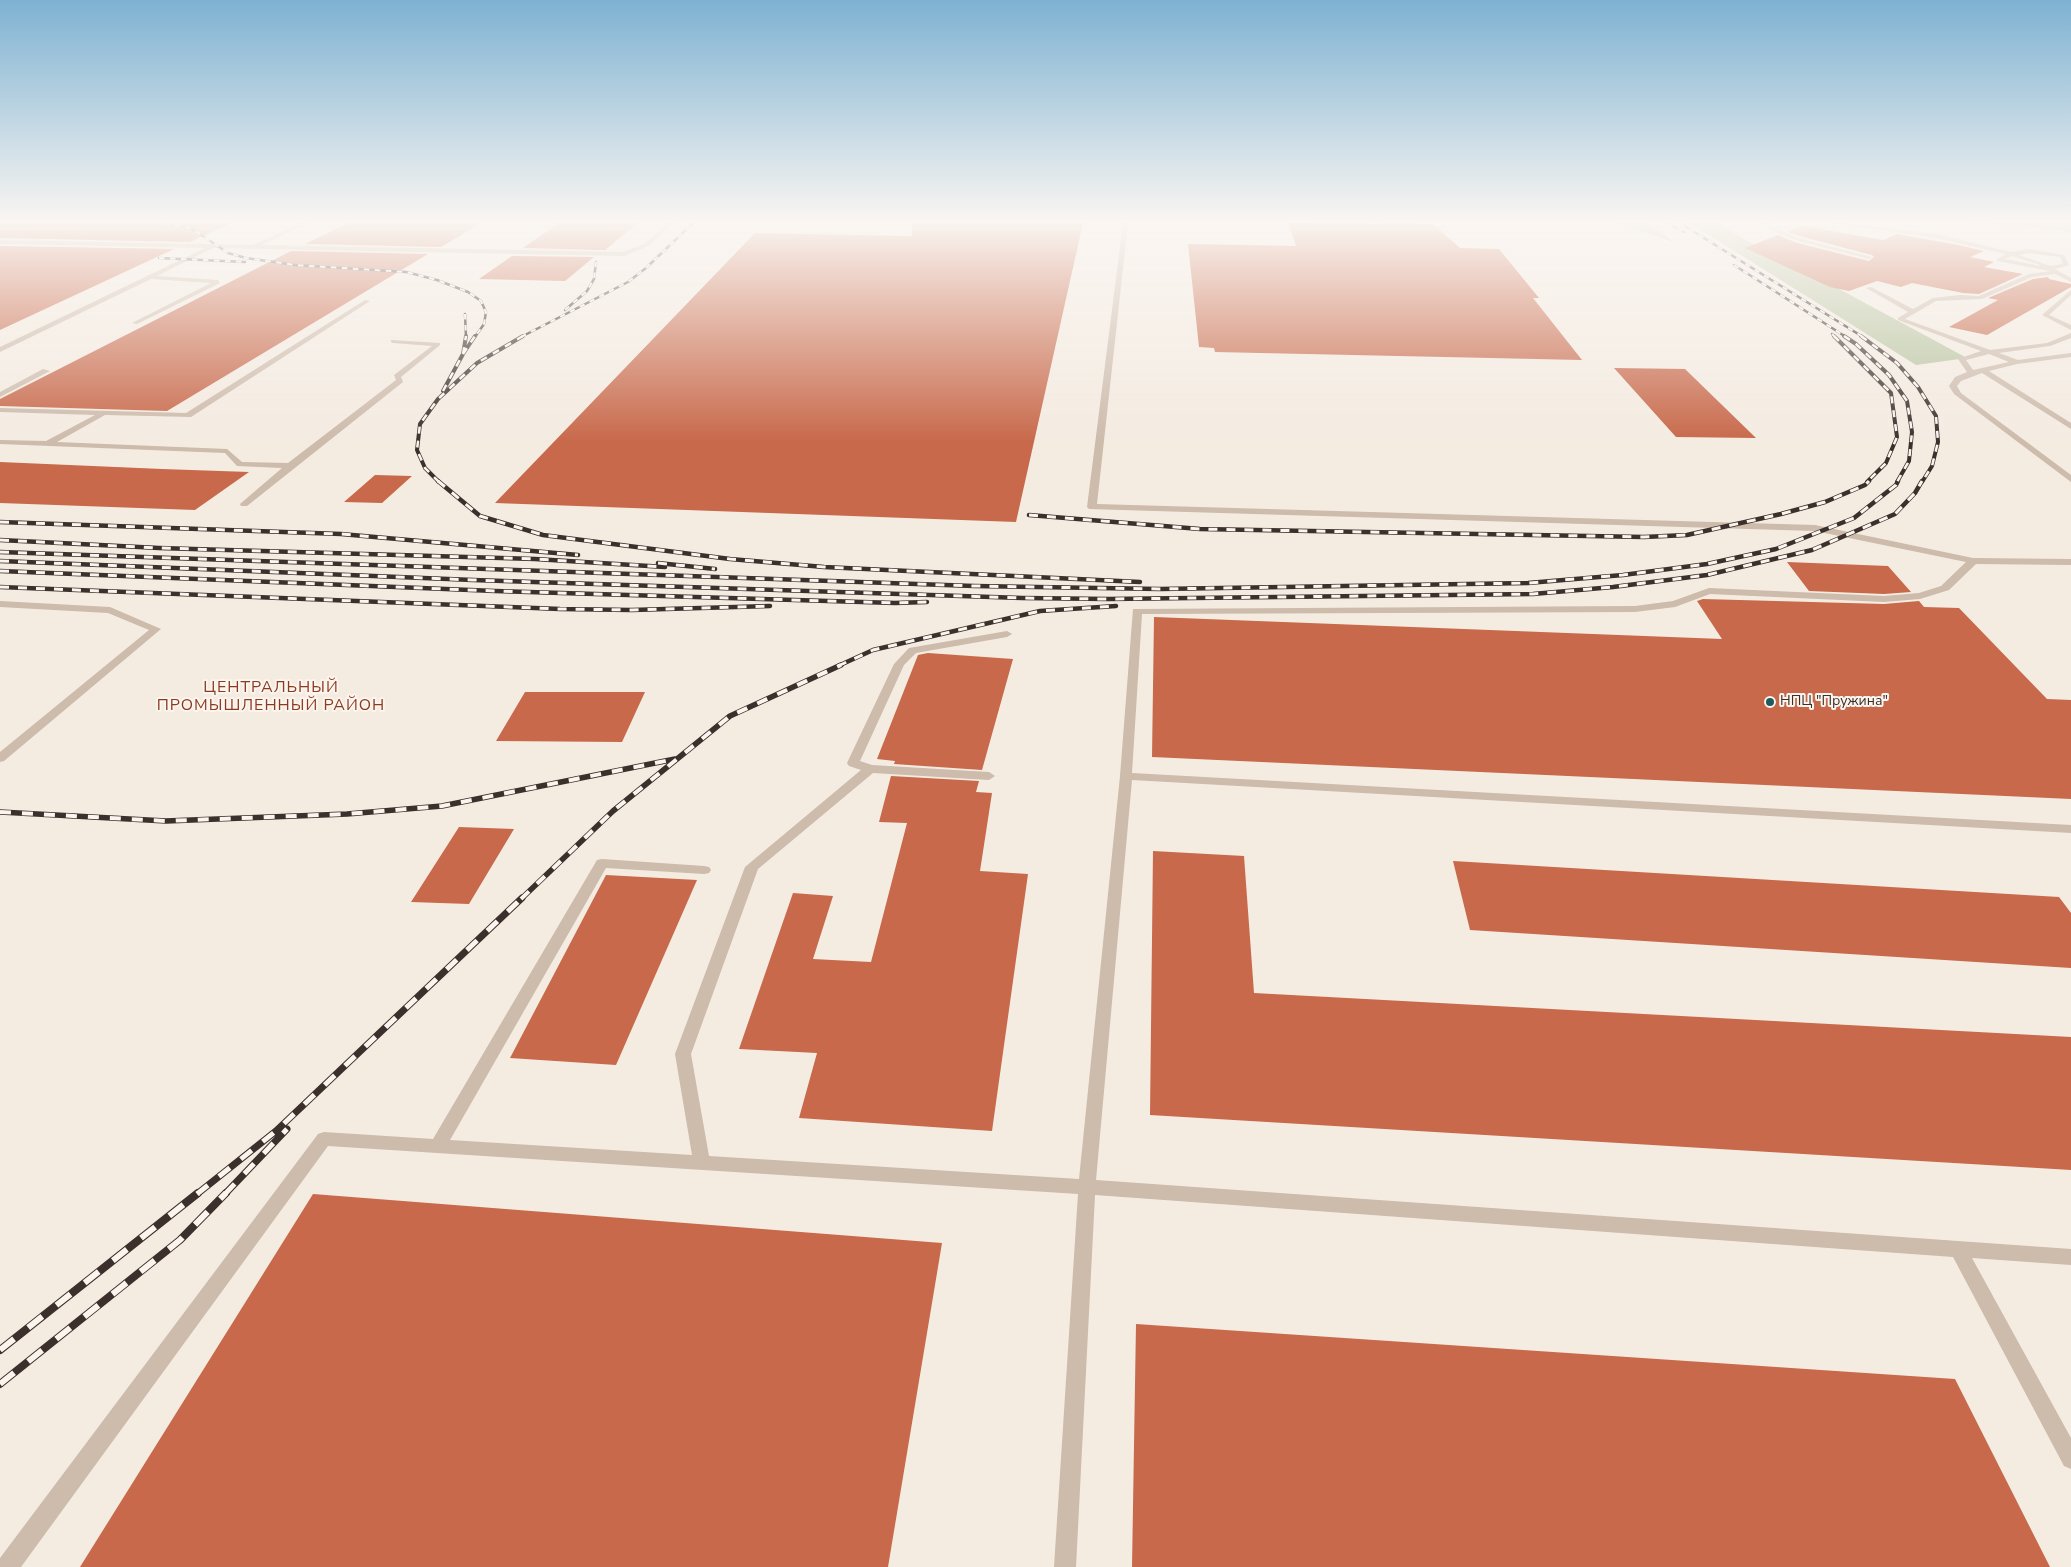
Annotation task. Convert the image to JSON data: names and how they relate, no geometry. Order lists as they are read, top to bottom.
{
  "districts": ["ЦЕНТРАЛЬНЫЙ ПРОМЫШЛЕННЫЙ РАЙОН"],
  "places": ["НПЦ \"Пружина\""]
}
